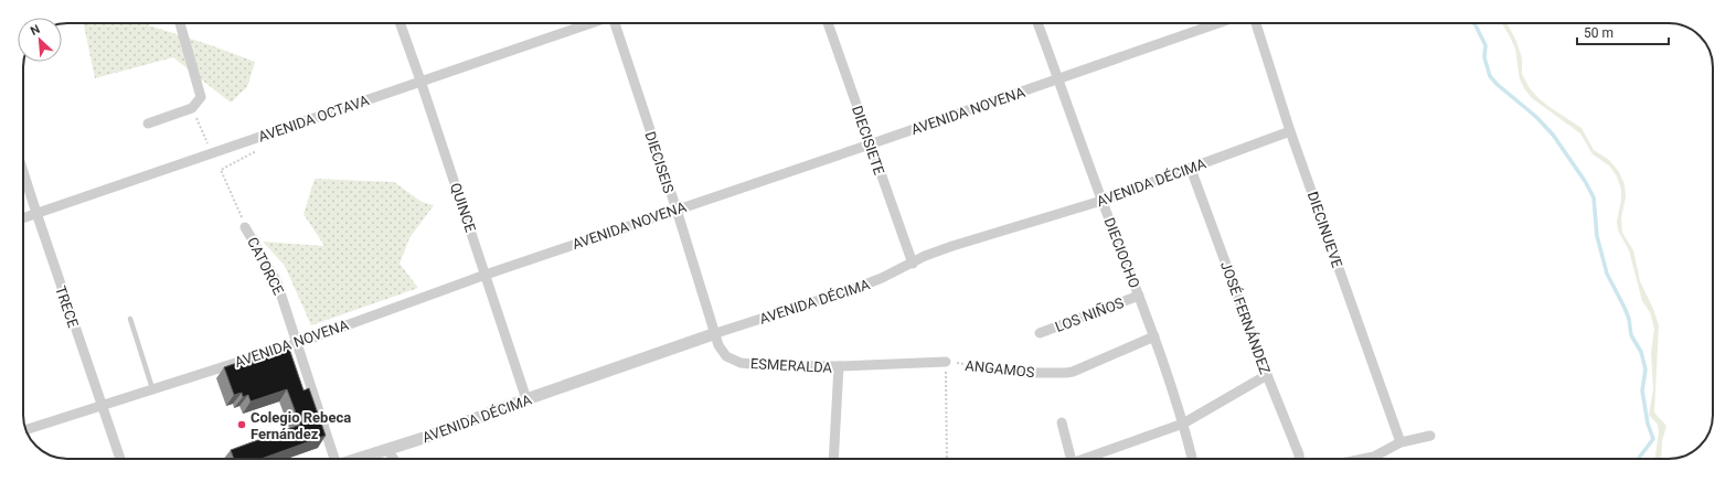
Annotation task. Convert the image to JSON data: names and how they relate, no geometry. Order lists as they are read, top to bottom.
{
  "streets": {
    "street": [
      "AVENIDA NOVENA",
      "AVENIDA OCTAVA",
      "DIECISIETE",
      "DIECISEIS",
      "AVENIDA DÉCIMA",
      "QUINCE",
      "DIECINUEVE",
      "DIECIOCHO",
      "CATORCE",
      "TRECE",
      "LOS NIÑOS",
      "JOSÉ FERNÁNDEZ",
      "ESMERALDA",
      "ANGAMOS"
    ]
  },
  "crossings": [
    ["AVENIDA NOVENA", "DIECISIETE"],
    ["AVENIDA NOVENA", "DIECISEIS"],
    ["AVENIDA NOVENA", "QUINCE"],
    ["AVENIDA NOVENA", "DIECIOCHO"],
    ["AVENIDA NOVENA", "CATORCE"],
    ["AVENIDA NOVENA", "TRECE"],
    ["AVENIDA OCTAVA", "QUINCE"],
    ["AVENIDA OCTAVA", "CATORCE"],
    ["AVENIDA OCTAVA", "TRECE"],
    ["DIECISIETE", "AVENIDA DÉCIMA"],
    ["DIECISEIS", "AVENIDA DÉCIMA"],
    ["DIECISEIS", "ESMERALDA"],
    ["AVENIDA DÉCIMA", "QUINCE"],
    ["AVENIDA DÉCIMA", "DIECINUEVE"],
    ["AVENIDA DÉCIMA", "DIECIOCHO"],
    ["AVENIDA DÉCIMA", "JOSÉ FERNÁNDEZ"],
    ["AVENIDA DÉCIMA", "ESMERALDA"],
    ["DIECIOCHO", "LOS NIÑOS"],
    ["DIECIOCHO", "ANGAMOS"],
    ["ESMERALDA", "ANGAMOS"]
  ],
  "places": ["Colegio Rebeca Fernández"],
  "scale_bar": "50 m",
  "north": "top left"
}
